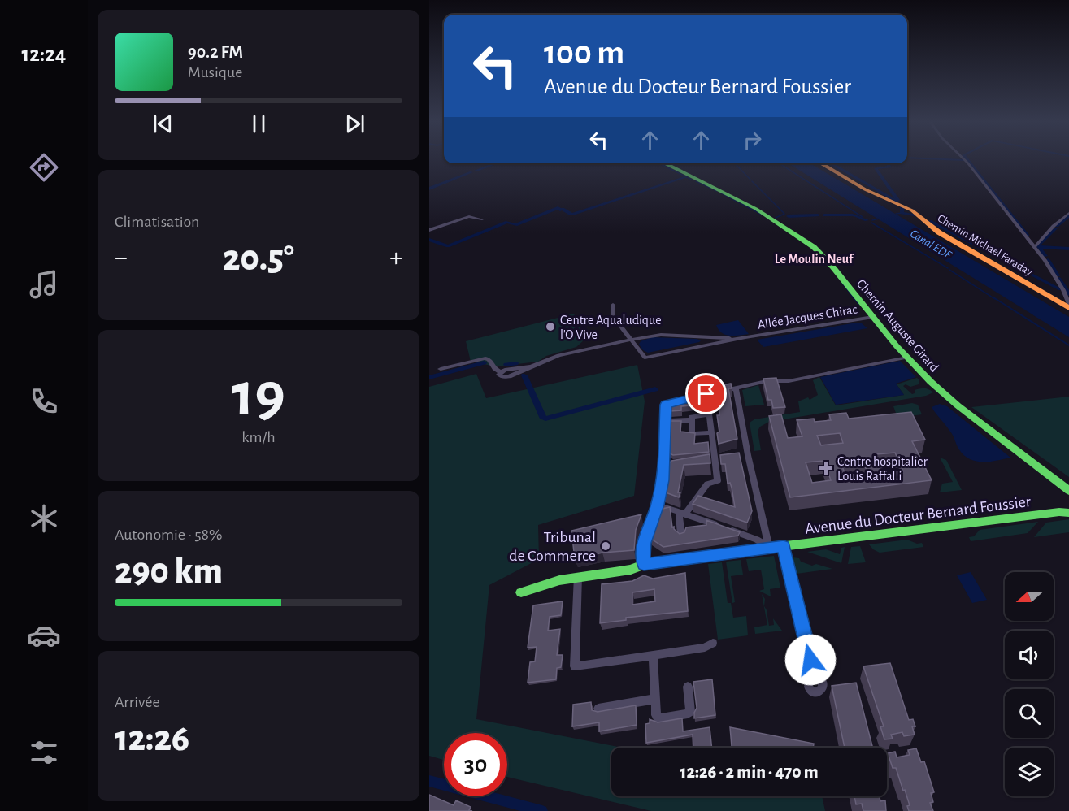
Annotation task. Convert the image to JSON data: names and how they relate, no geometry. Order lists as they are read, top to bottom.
{
  "streets": {
    "street": [
      "Chemin Michael Faraday",
      "Allée Jacques Chirac",
      "Chemin Auguste Girard",
      "Avenue du Docteur Bernard Foussier"
    ]
  },
  "crossings": [
    ["Allée Jacques Chirac", "Chemin Auguste Girard"]
  ],
  "districts": ["Le Moulin Neuf"],
  "water": ["Canal EDF"],
  "places": {
    "other": ["Centre Aqualudique l'O Vive", "Tribunal de Commerce"],
    "health": ["Centre hospitalier Louis Raffalli"]
  },
  "north": "left",
  "page": {
    "tabs": "12:24",
    "turn": ["100 m", "Avenue du Docteur Bernard Foussier"],
    "song": ["90.2 FM", "Musique"],
    "tile": [
      "Climatisation",
      ["19", "km/h"],
      ["Autonomie · 58%", "290 km"],
      ["Arrivée", "12:26"]
    ],
    "heat": ["−", "20.5°", "+"],
    "limit": "30",
    "trip": "12:26 · 2 min · 470 m"
  }
}
